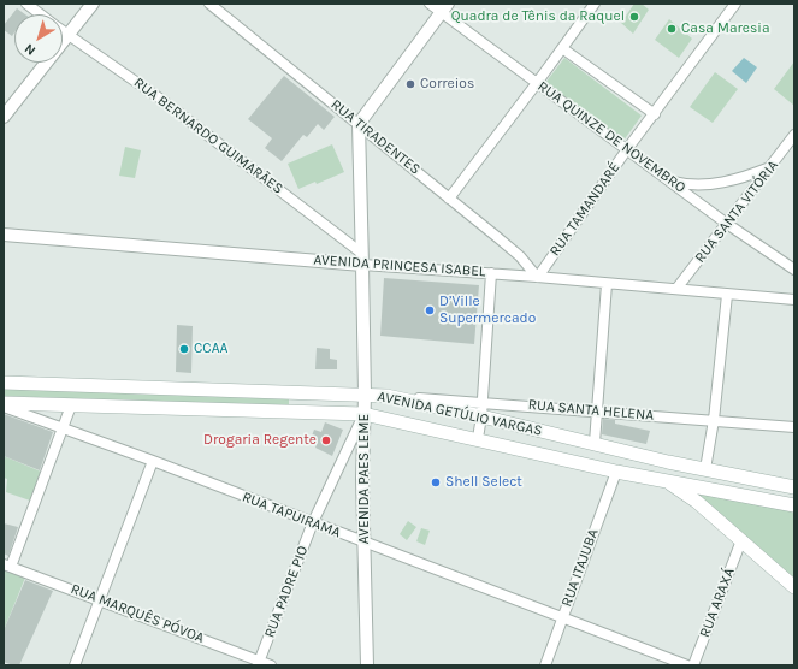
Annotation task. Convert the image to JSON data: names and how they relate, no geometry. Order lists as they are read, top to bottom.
{
  "streets": {
    "main road": ["AVENIDA GETÚLIO VARGAS"],
    "street": [
      "RUA BERNARDO GUIMARÃES",
      "RUA TIRADENTES",
      "RUA QUINZE DE NOVEMBRO",
      "RUA TAMANDARÉ",
      "RUA SANTA VITÓRIA",
      "AVENIDA PRINCESA ISABEL",
      "RUA SANTA HELENA",
      "AVENIDA PAES LEME",
      "RUA TAPUIRAMA",
      "RUA ITAJUBA",
      "RUA PADRE PIO",
      "RUA ARAXÁ",
      "RUA MARQUÊS PÓVOA"
    ]
  },
  "crossings": [
    ["RUA BERNARDO GUIMARÃES", "AVENIDA PRINCESA ISABEL"],
    ["RUA BERNARDO GUIMARÃES", "AVENIDA PAES LEME"],
    ["RUA TIRADENTES", "RUA TAMANDARÉ"],
    ["RUA TIRADENTES", "AVENIDA PRINCESA ISABEL"],
    ["RUA TIRADENTES", "AVENIDA PAES LEME"],
    ["RUA QUINZE DE NOVEMBRO", "RUA TAMANDARÉ"],
    ["RUA QUINZE DE NOVEMBRO", "RUA SANTA VITÓRIA"],
    ["RUA TAMANDARÉ", "AVENIDA PRINCESA ISABEL"],
    ["RUA SANTA VITÓRIA", "AVENIDA PRINCESA ISABEL"],
    ["AVENIDA PRINCESA ISABEL", "AVENIDA PAES LEME"],
    ["RUA SANTA HELENA", "AVENIDA GETÚLIO VARGAS"],
    ["AVENIDA GETÚLIO VARGAS", "AVENIDA PAES LEME"],
    ["AVENIDA GETÚLIO VARGAS", "RUA ITAJUBA"],
    ["AVENIDA GETÚLIO VARGAS", "RUA PADRE PIO"],
    ["AVENIDA PAES LEME", "RUA TAPUIRAMA"],
    ["AVENIDA PAES LEME", "RUA PADRE PIO"],
    ["RUA TAPUIRAMA", "RUA ITAJUBA"],
    ["RUA TAPUIRAMA", "RUA PADRE PIO"],
    ["RUA PADRE PIO", "RUA MARQUÊS PÓVOA"]
  ],
  "places": [
    "Quadra de Tênis da Raquel",
    "Casa Maresia",
    "Correios",
    "D’Ville Supermercado",
    "CCAA",
    "Drogaria Regente",
    "Shell Select"
  ],
  "north": "bottom left"
}
